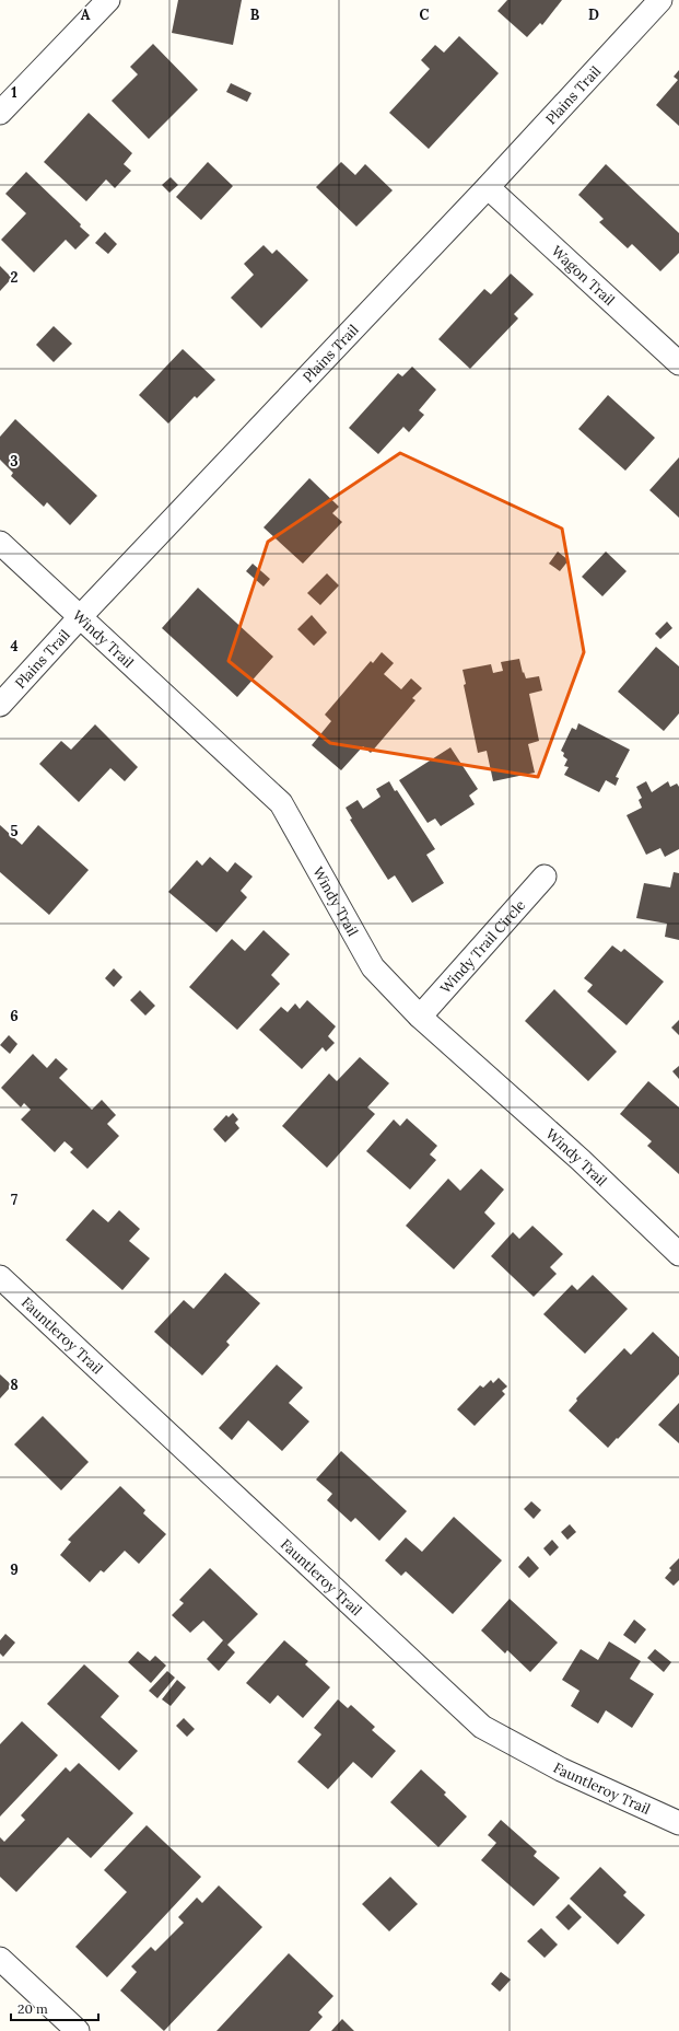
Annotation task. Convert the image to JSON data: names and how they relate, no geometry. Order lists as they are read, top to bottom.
{
  "streets": {
    "street": [
      "Plains Trail",
      "Wagon Trail",
      "Windy Trail",
      "Windy Trail Circle",
      "Fauntleroy Trail"
    ]
  },
  "crossings": [
    ["Plains Trail", "Wagon Trail"],
    ["Plains Trail", "Windy Trail"],
    ["Windy Trail", "Windy Trail Circle"]
  ],
  "scale_bar": "20 m",
  "grid": {
    "columns": [
      "A",
      "B",
      "C",
      "D"
    ],
    "rows": [
      "1",
      "2",
      "3",
      "4",
      "5",
      "6",
      "7",
      "8",
      "9"
    ]
  }
}
